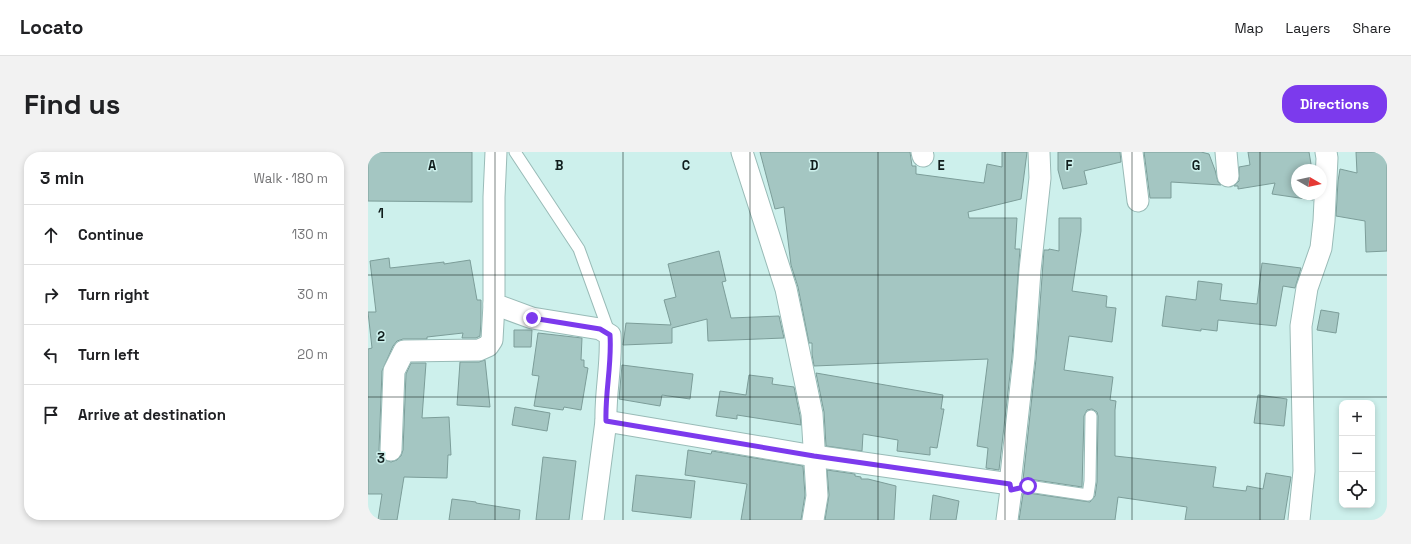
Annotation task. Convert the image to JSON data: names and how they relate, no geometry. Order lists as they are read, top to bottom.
{
  "north": "right",
  "page": {
    "header": "Locato",
    "nav": ["Map", "Layers", "Share"],
    "buttons": "Directions",
    "title": "Find us",
    "heading": ["3 min", "Walk · 180 m"],
    "list": [
      ["Continue", "130 m"],
      ["Turn right", "30 m"],
      ["Turn left", "20 m"],
      "Arrive at destination"
    ],
    "map_buttons": ["+", "−"]
  },
  "grid": {
    "columns": [
      "A",
      "B",
      "C",
      "D",
      "E",
      "F",
      "G"
    ],
    "rows": ["1", "2", "3"]
  }
}
